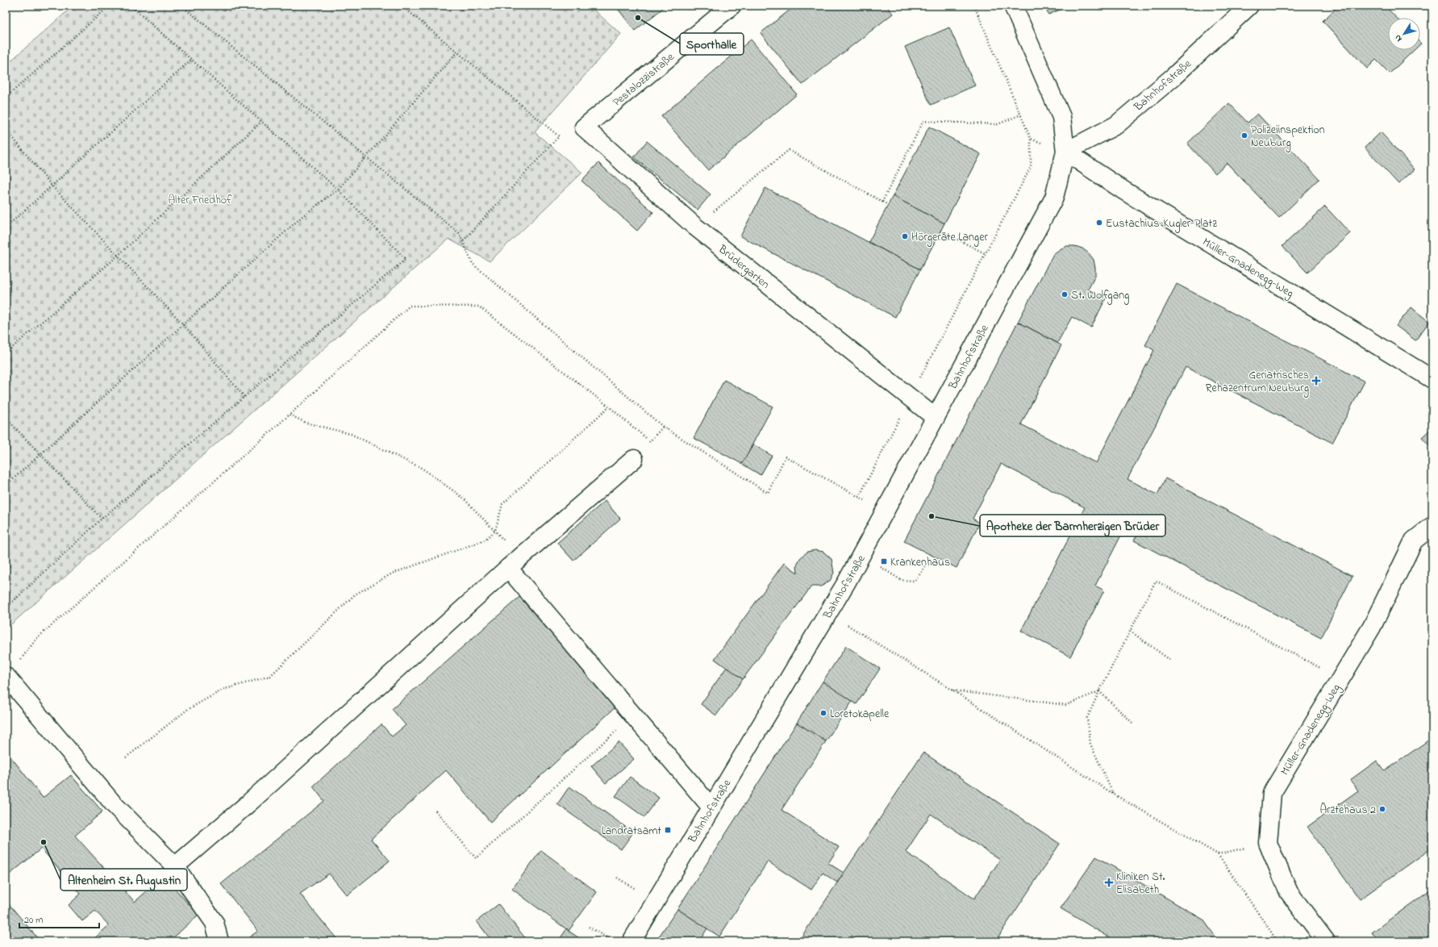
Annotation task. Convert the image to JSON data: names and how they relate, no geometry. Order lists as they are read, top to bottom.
{
  "streets": {
    "main road": [
      "Pestalozzistraße",
      "Bahnhofstraße",
      "Brüdergarten",
      "Müller-Gnadenegg-Weg"
    ]
  },
  "crossings": [
    ["Pestalozzistraße", "Brüdergarten"],
    ["Bahnhofstraße", "Müller-Gnadenegg-Weg"]
  ],
  "parks": ["Alter Friedhof"],
  "places": {
    "other": [
      "Sporthalle",
      "Polizeiinspektion Neuburg",
      "Eustachius-Kugler-Platz",
      "Hörgeräte Langer",
      "St. Wolfgang",
      "Apotheke der Barmherzigen Brüder",
      "Loretokapelle",
      "Ärztehaus 2",
      "Altenheim St. Augustin"
    ],
    "health": ["Geriatrisches Rehazentrum Neuburg", "Kliniken St. Elisabeth"],
    "transit": ["Krankenhaus", "Landratsamt"]
  },
  "scale_bar": "20 m",
  "north": "bottom left"
}
